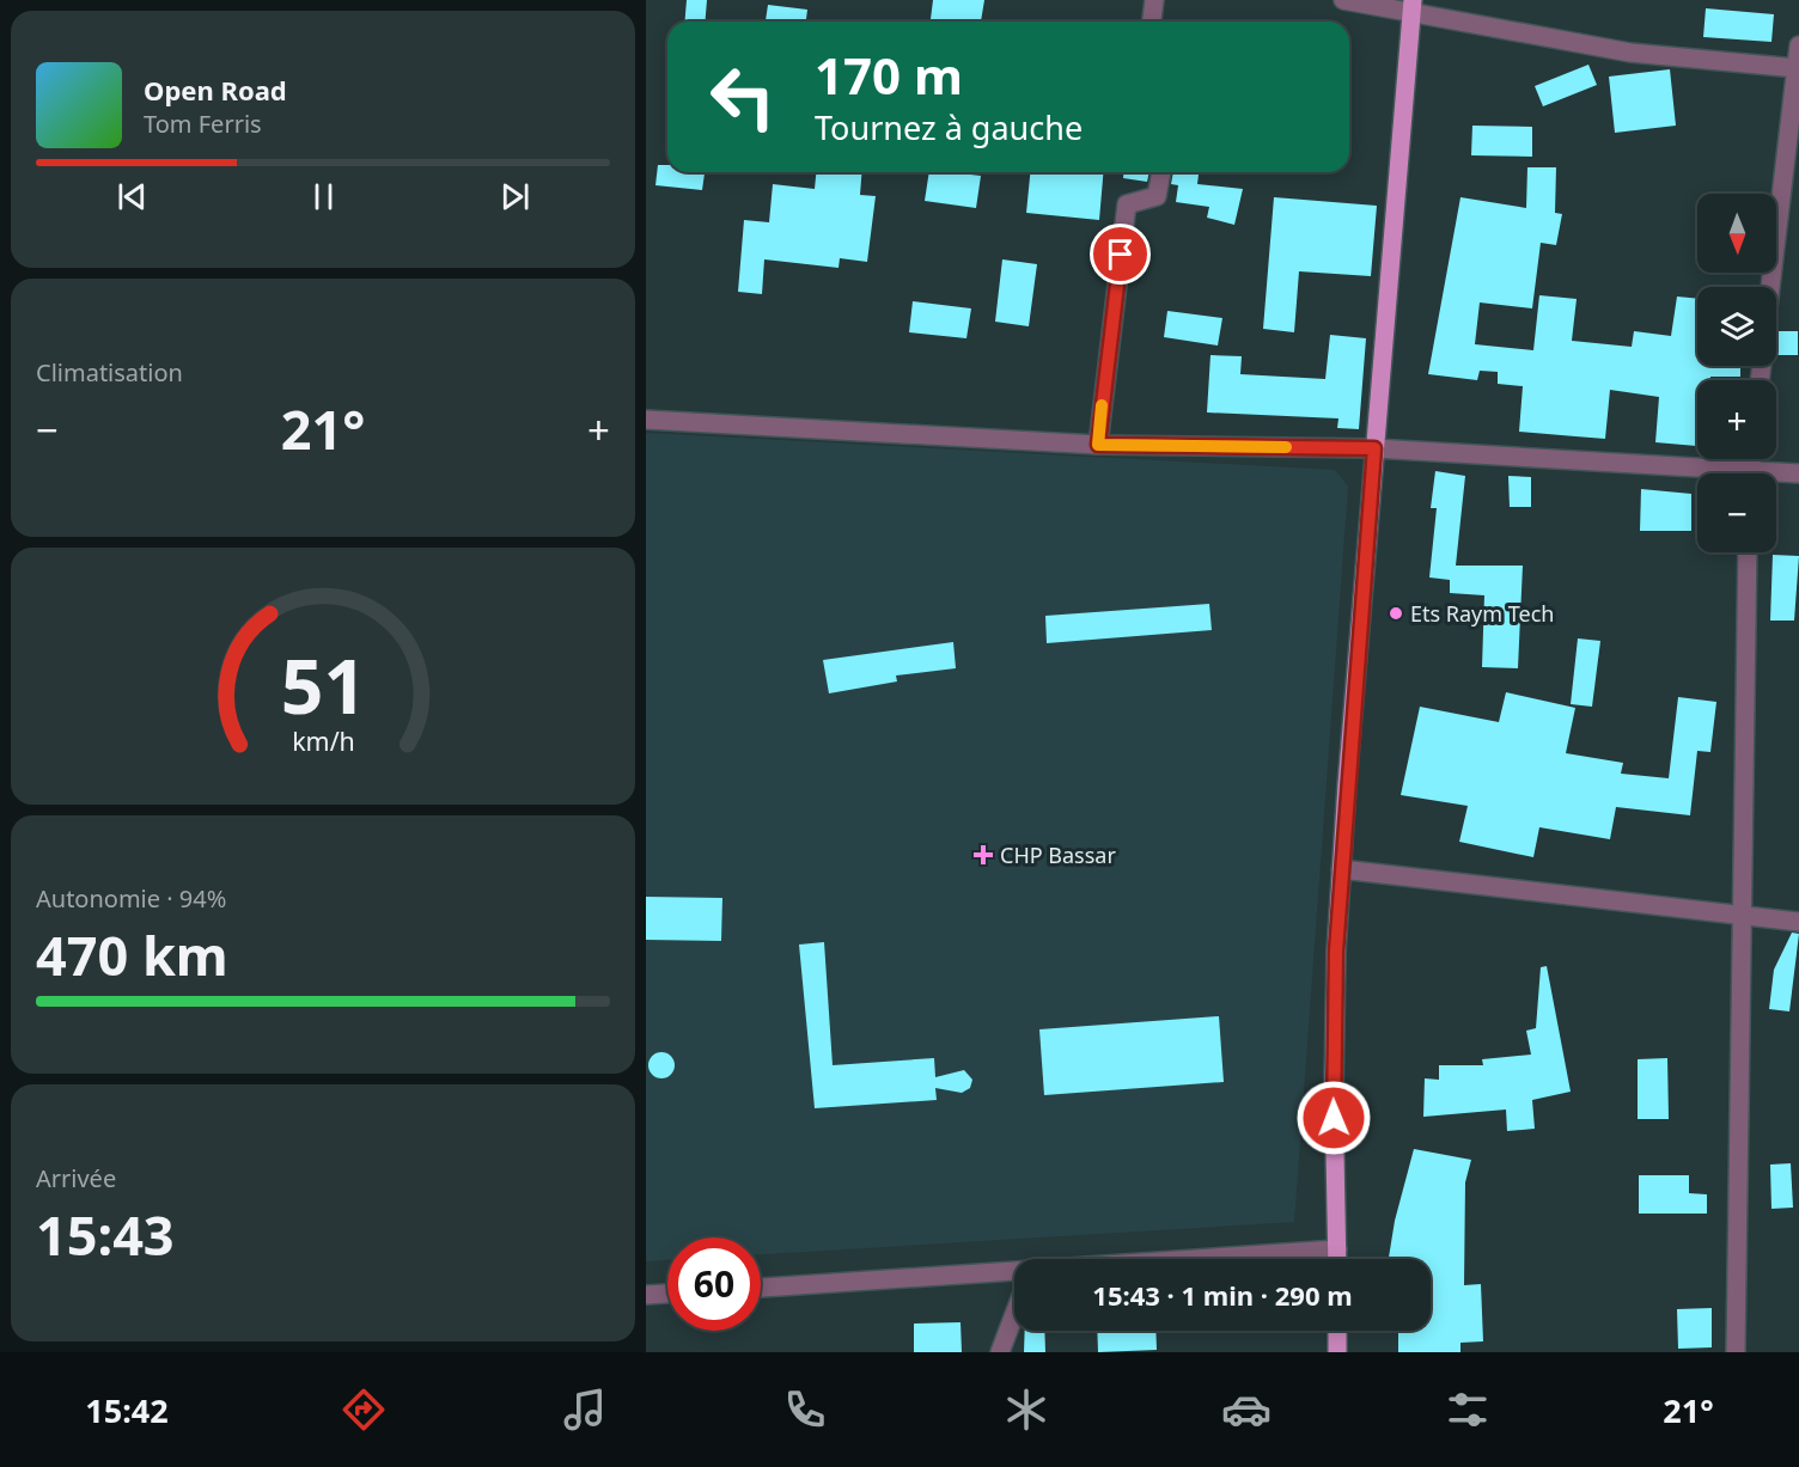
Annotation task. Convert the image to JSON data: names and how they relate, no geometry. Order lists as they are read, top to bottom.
{
  "places": {
    "other": ["Ets Raym Tech"],
    "health": ["CHP Bassar"]
  },
  "north": "bottom",
  "page": {
    "turn": ["170 m", "Tournez à gauche"],
    "song": ["Open Road", "Tom Ferris"],
    "map_buttons": ["+", "−"],
    "tile": [
      "Climatisation",
      ["Autonomie · 94%", "470 km"],
      ["Arrivée", "15:43"]
    ],
    "heat": ["−", "21°", "+"],
    "limit": "60",
    "trip": "15:43 · 1 min · 290 m",
    "tabs": ["15:42", "21°"],
    "gauge": ["51", "km/h"]
  }
}
